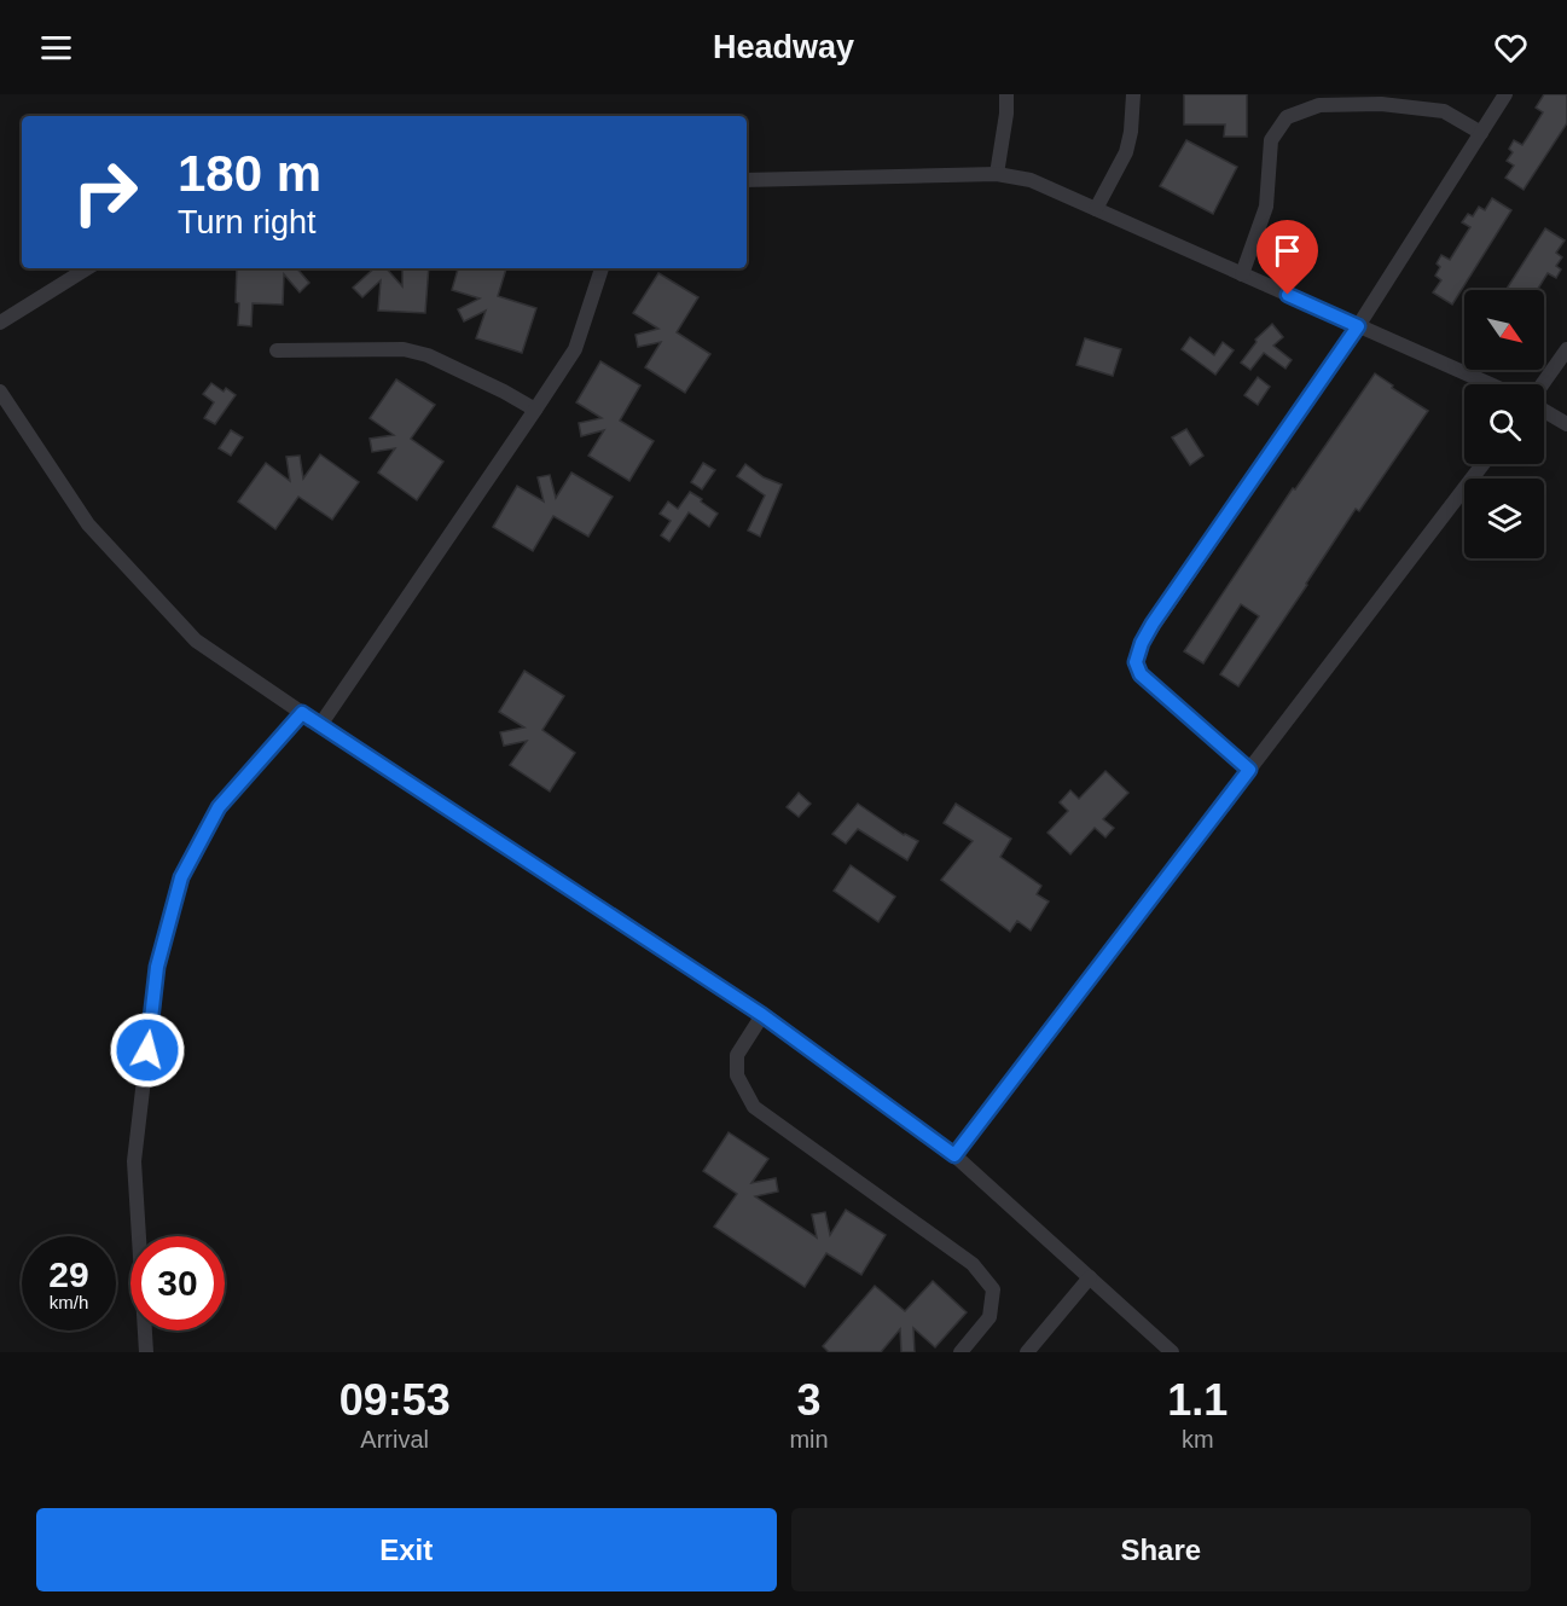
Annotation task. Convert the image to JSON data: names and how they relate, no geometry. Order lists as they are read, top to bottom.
{
  "north": "bottom right",
  "page": {
    "header": "Headway",
    "turn": ["180 m", "Turn right"],
    "speed": "29 km/h",
    "limit": "30",
    "eta": [
      "09:53",
      "Arrival",
      "3",
      "min",
      "1.1",
      "km"
    ],
    "buttons": ["Exit", "Share"]
  }
}
